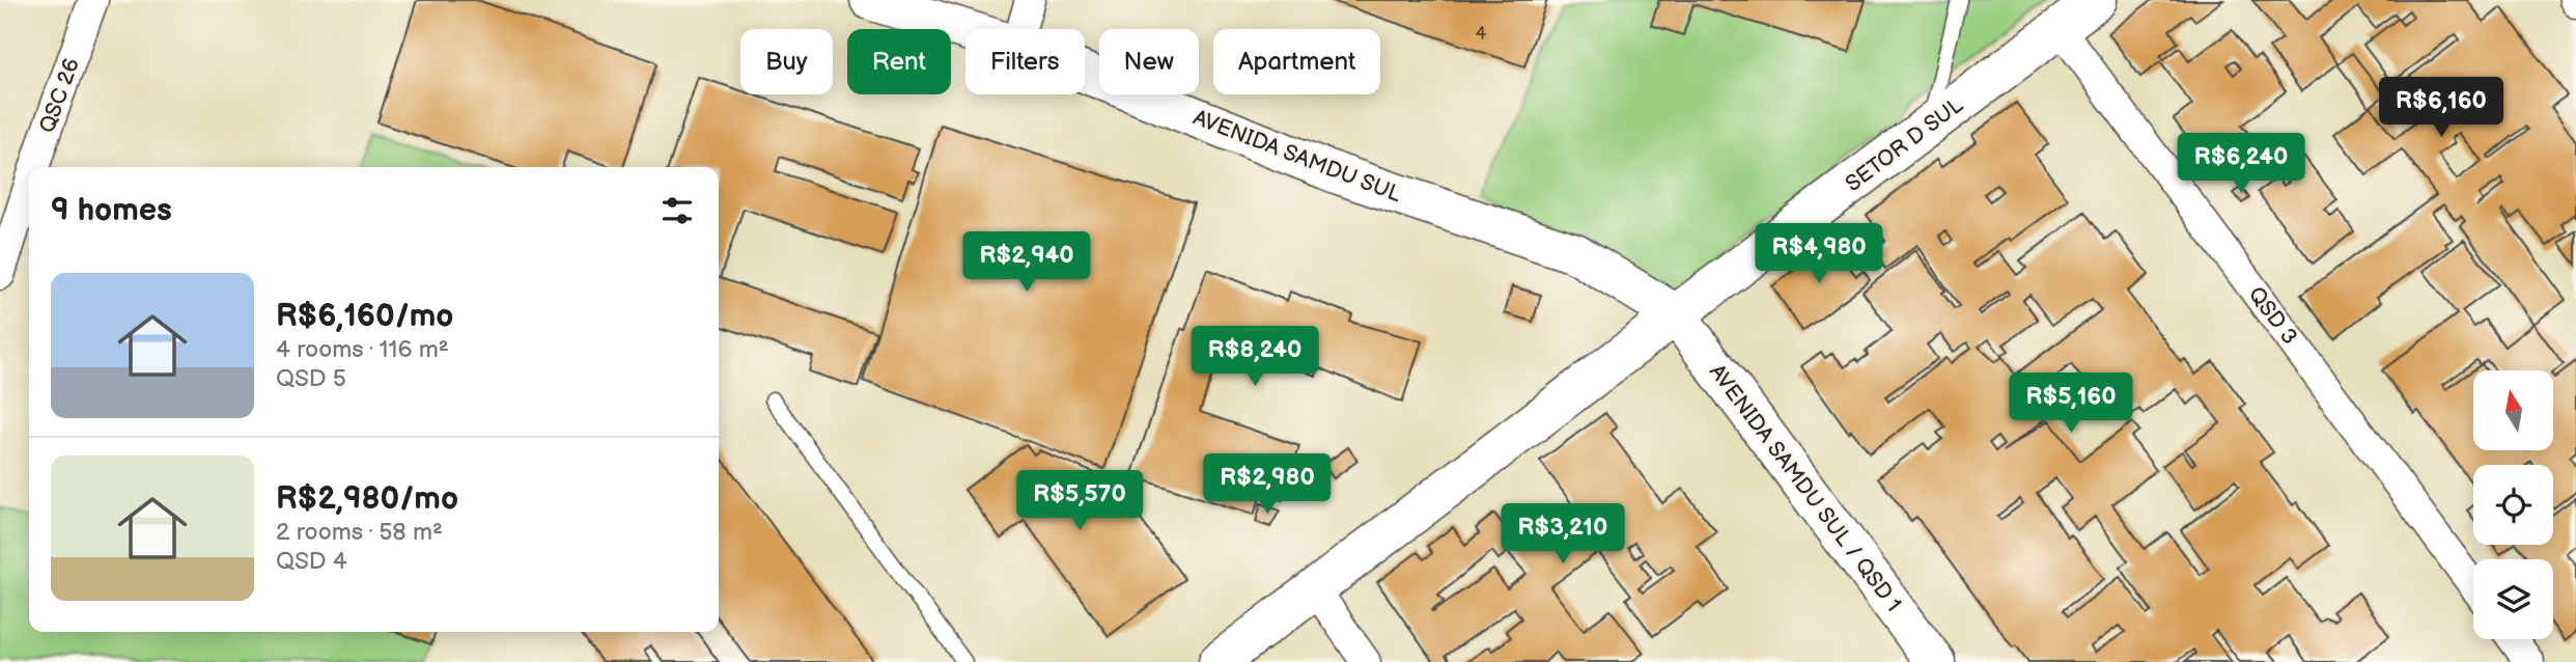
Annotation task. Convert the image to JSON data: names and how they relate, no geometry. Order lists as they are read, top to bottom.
{
  "streets": {
    "main road": ["SETOR D SUL", "AVENIDA SAMDU SUL", "AVENIDA SAMDU SUL / QSD 1"],
    "street": ["QSC 26", "QSD 3"]
  },
  "crossings": [
    ["SETOR D SUL", "AVENIDA SAMDU SUL"],
    ["SETOR D SUL", "QSD 3"],
    ["SETOR D SUL", "AVENIDA SAMDU SUL / QSD 1"],
    ["AVENIDA SAMDU SUL", "AVENIDA SAMDU SUL / QSD 1"]
  ],
  "house_numbers": ["4"],
  "north": "top",
  "page": {
    "chip": [
      "Buy",
      "Rent",
      "Filters",
      "New",
      "Apartment"
    ],
    "price": [
      "R$6,160",
      "R$6,240",
      "R$4,980",
      "R$2,940",
      "R$8,240",
      "R$5,160",
      "R$2,980",
      "R$5,570",
      "R$3,210"
    ],
    "heading": "9 homes",
    "list": [
      {
        "name": "R$6,160/mo",
        "note": "4 rooms · 116 m² · QSD 5"
      },
      {
        "name": "R$2,980/mo",
        "note": "2 rooms · 58 m² · QSD 4"
      }
    ]
  }
}
